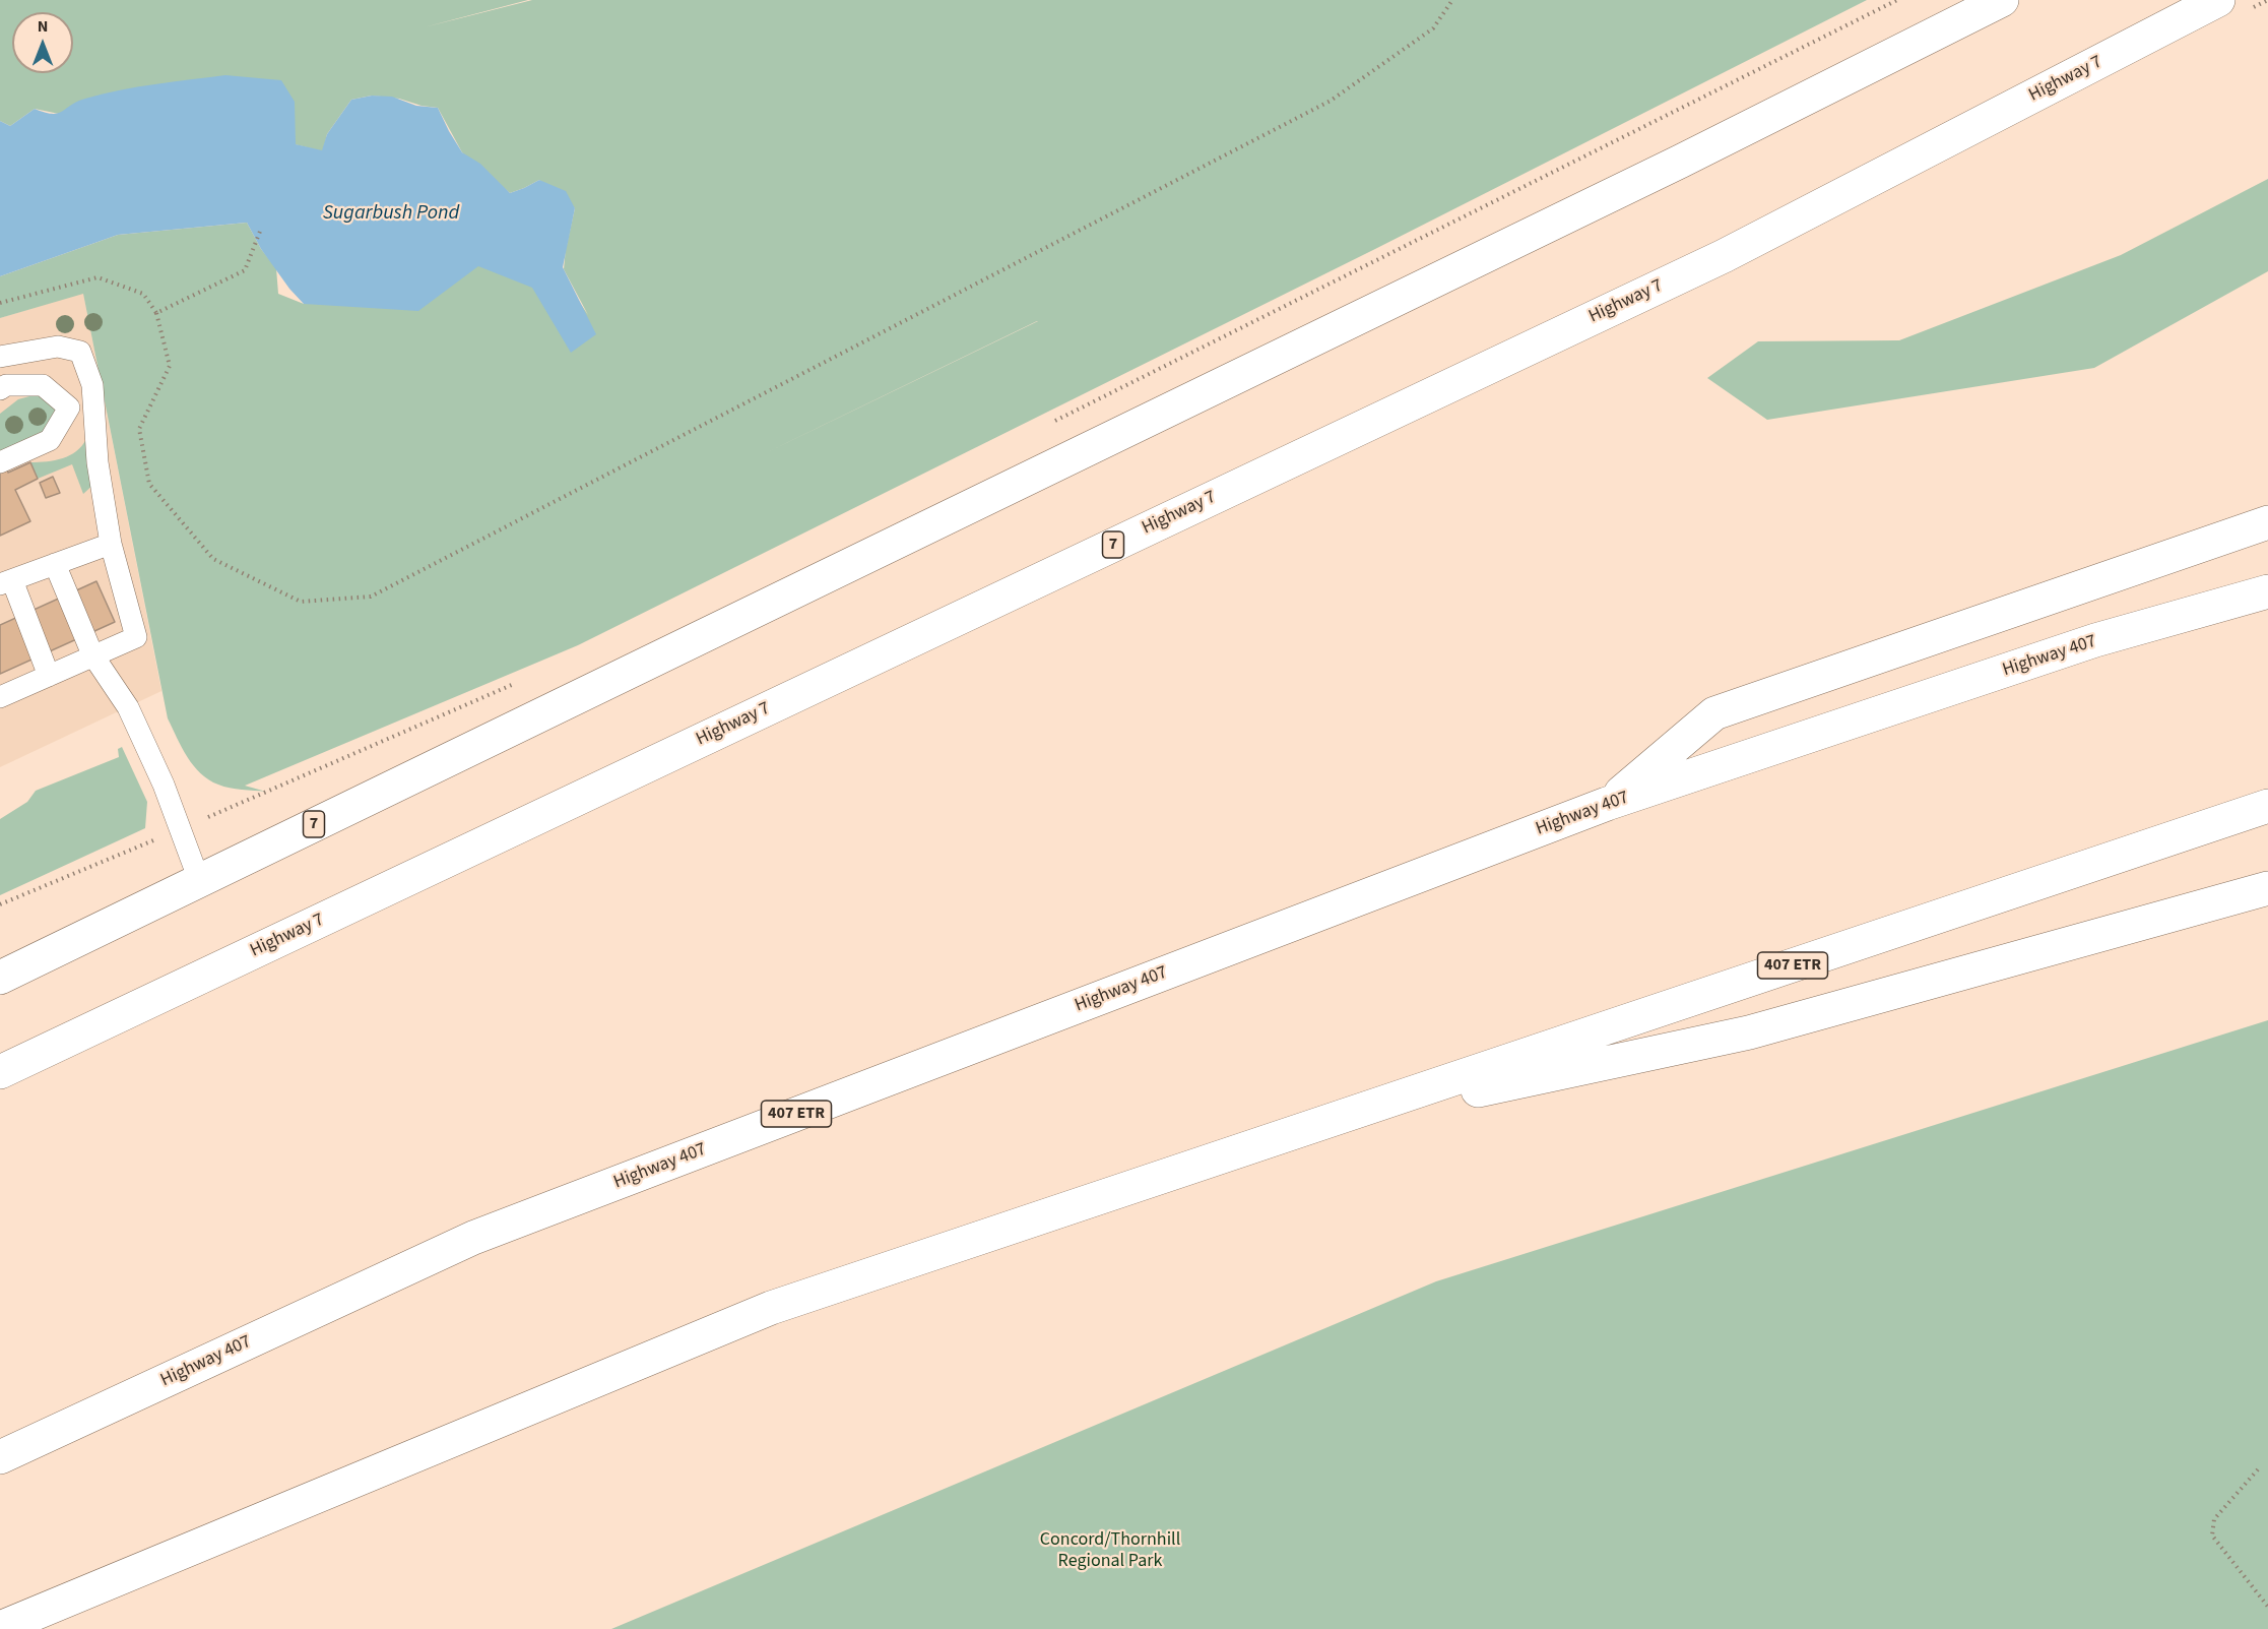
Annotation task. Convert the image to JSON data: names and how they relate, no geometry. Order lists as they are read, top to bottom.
{
  "streets": {
    "main road": [
      "Highway 7",
      "7",
      "Highway 407",
      "407 ETR"
    ]
  },
  "water": ["Sugarbush Pond"],
  "parks": ["Concord/Thornhill Regional Park"],
  "north": "top"
}
